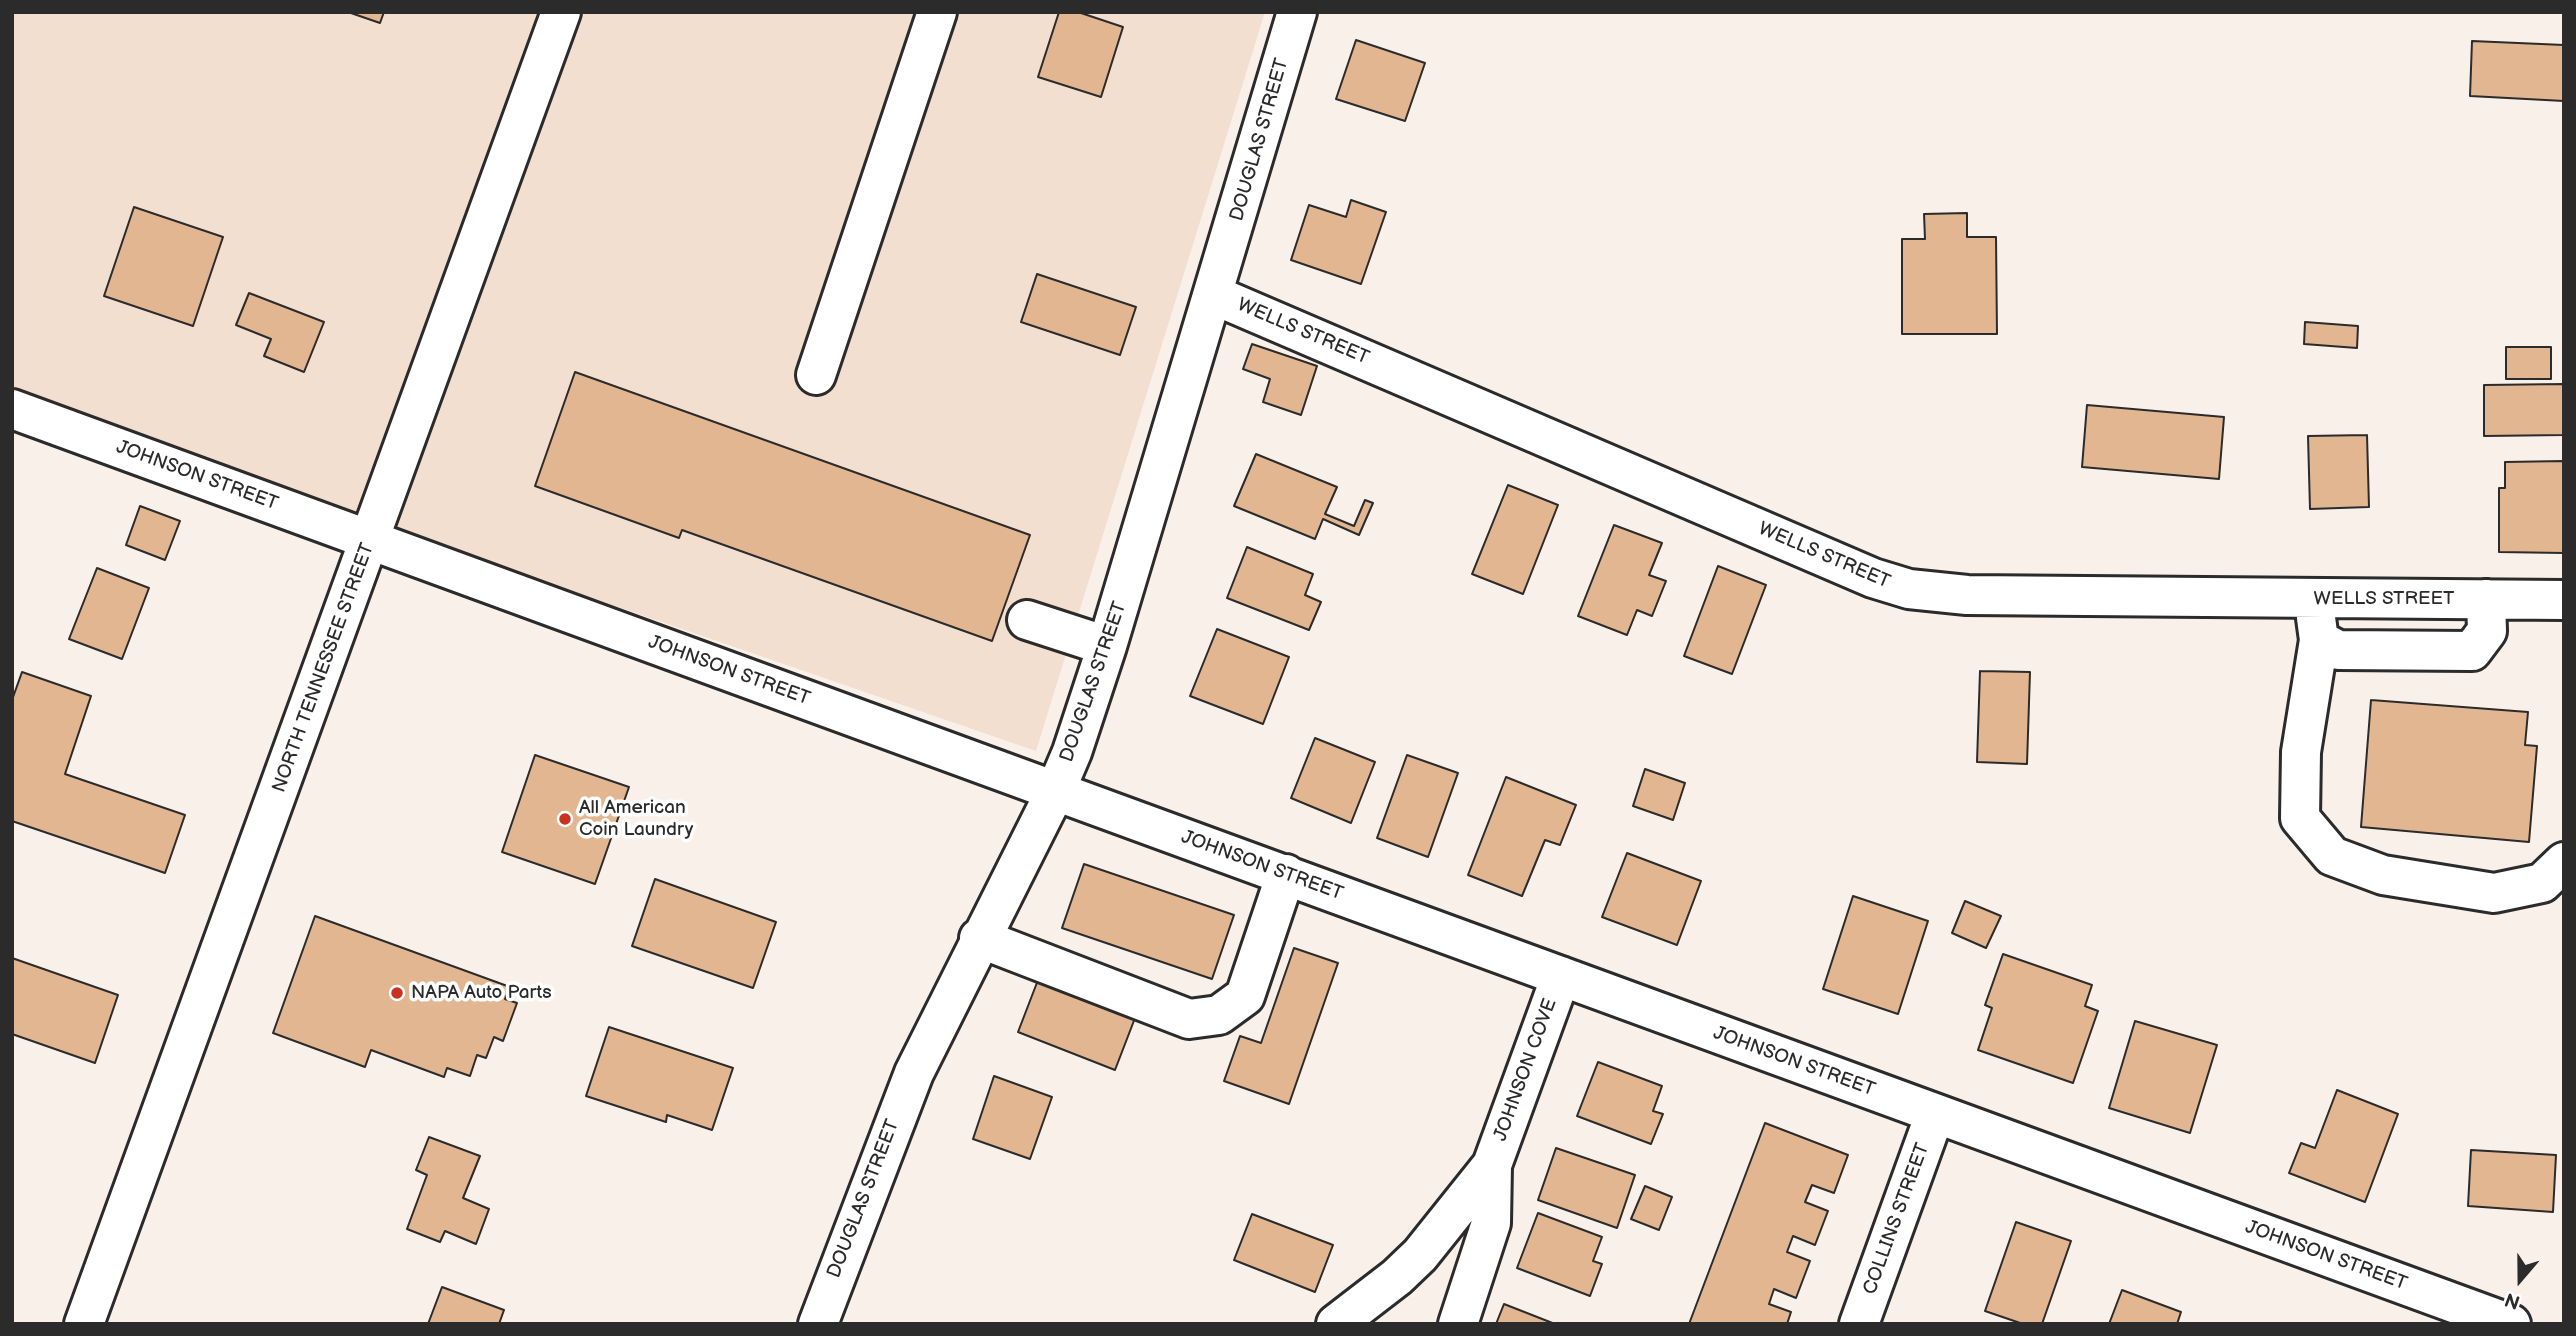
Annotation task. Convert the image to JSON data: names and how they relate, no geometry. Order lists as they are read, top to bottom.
{
  "streets": {
    "street": [
      "DOUGLAS STREET",
      "WELLS STREET",
      "JOHNSON STREET",
      "NORTH TENNESSEE STREET",
      "JOHNSON COVE",
      "COLLINS STREET"
    ]
  },
  "crossings": [
    ["DOUGLAS STREET", "WELLS STREET"],
    ["DOUGLAS STREET", "JOHNSON STREET"],
    ["JOHNSON STREET", "NORTH TENNESSEE STREET"],
    ["JOHNSON STREET", "JOHNSON COVE"],
    ["JOHNSON STREET", "COLLINS STREET"]
  ],
  "places": ["All American Coin Laundry", "NAPA Auto Parts"],
  "north": "bottom"
}
